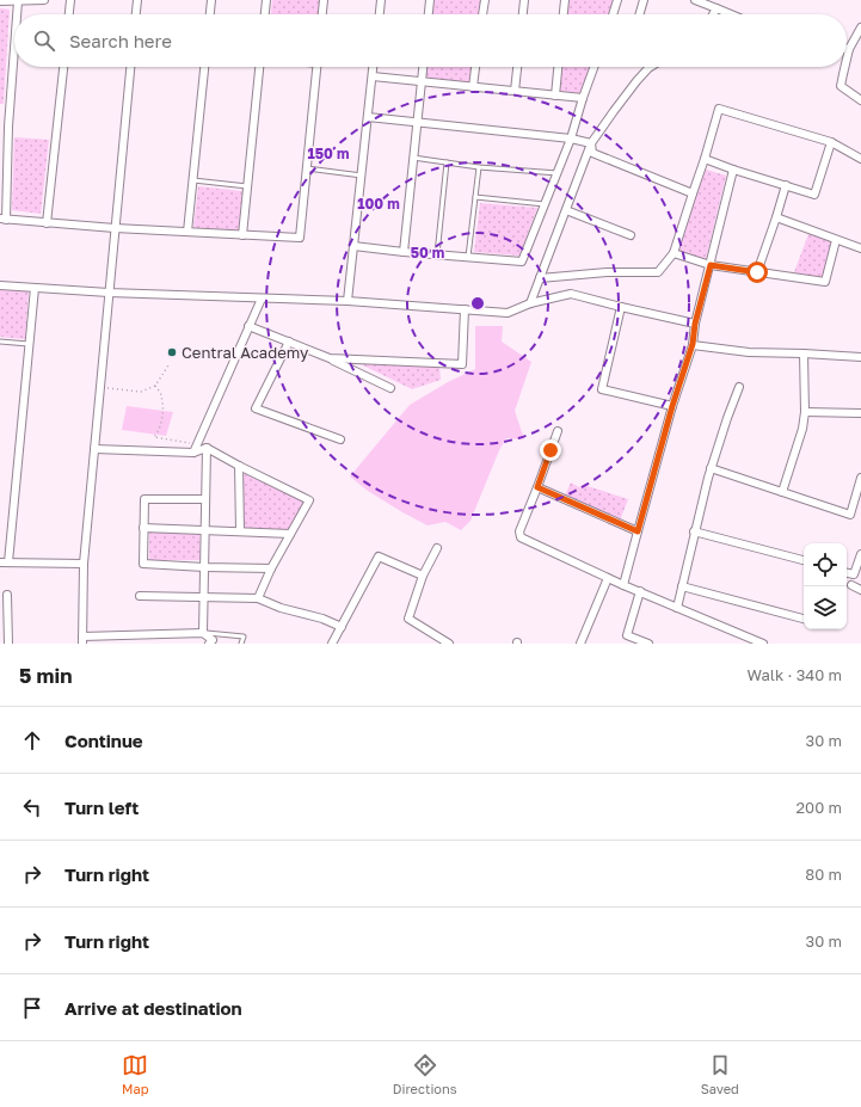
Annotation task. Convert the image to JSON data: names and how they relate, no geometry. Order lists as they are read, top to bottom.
{
  "places": ["Central Academy"],
  "page": {
    "search": "Search here",
    "heading": ["5 min", "Walk · 340 m"],
    "list": [
      ["Continue", "30 m"],
      ["Turn left", "200 m"],
      ["Turn right", "80 m"],
      ["Turn right", "30 m"],
      "Arrive at destination"
    ],
    "nav": ["Map", "Directions", "Saved"]
  },
  "rings": ["150 m", "100 m", "50 m"]
}
